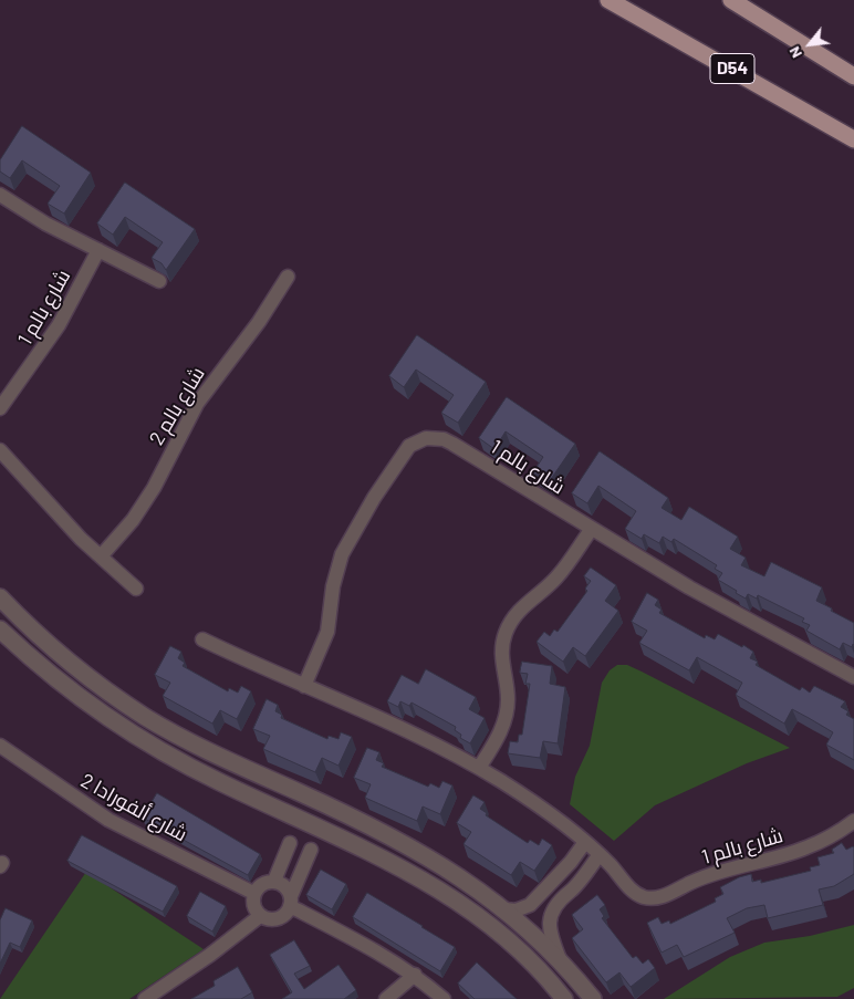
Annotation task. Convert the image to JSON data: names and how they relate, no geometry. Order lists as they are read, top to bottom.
{
  "streets": {
    "main road": ["D54"],
    "street": ["شارع بالم 1", "شارع بالم 2", "شارع ألفورادا 2"]
  },
  "north": "bottom left"
}
